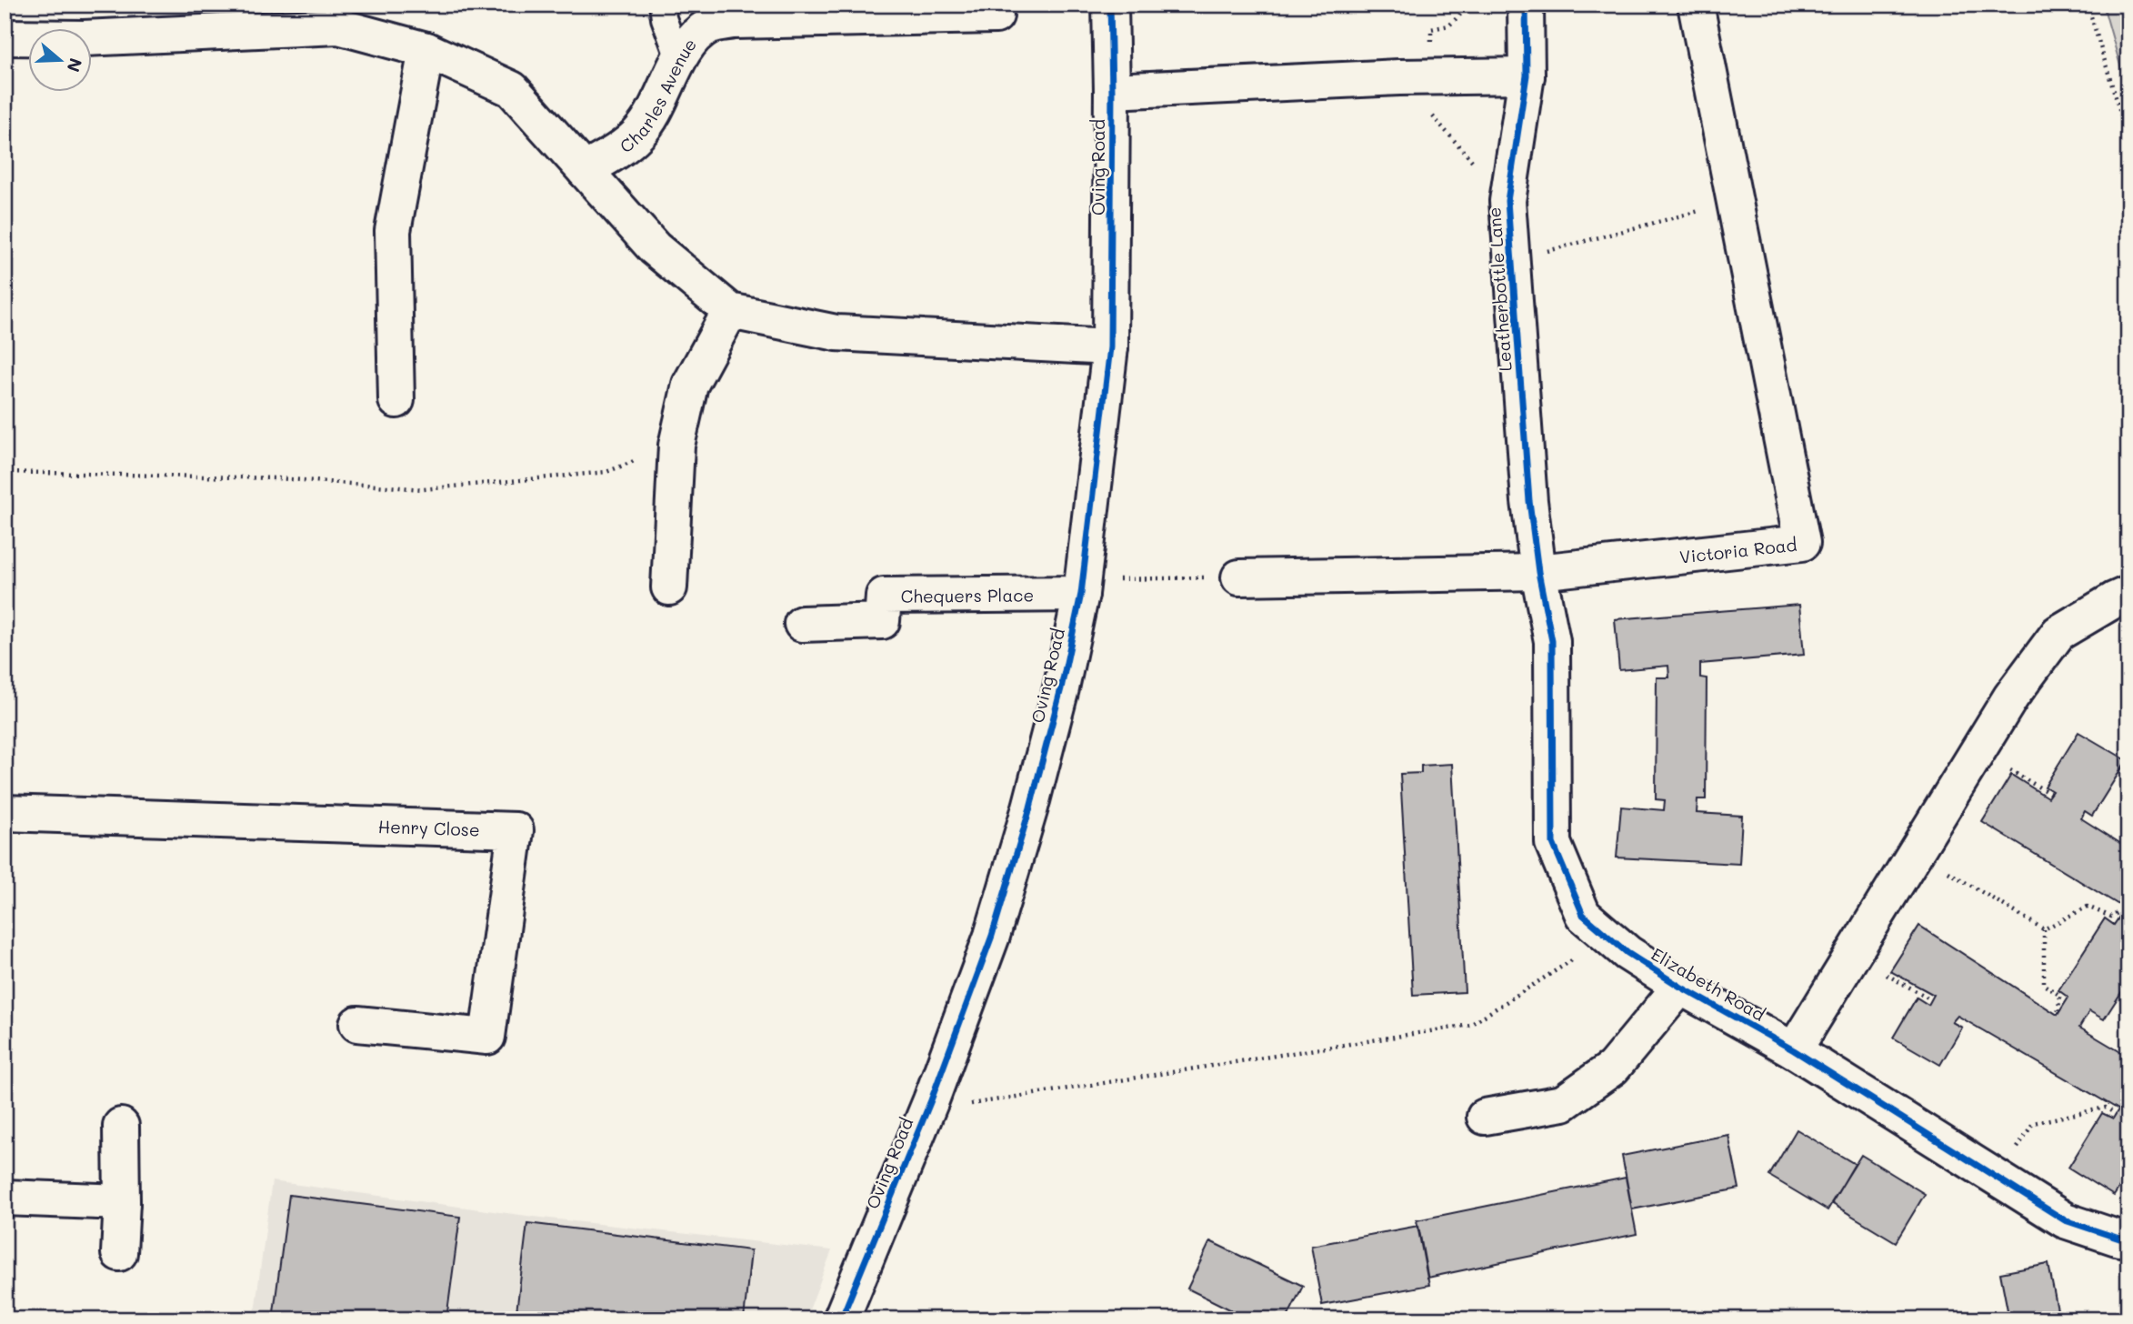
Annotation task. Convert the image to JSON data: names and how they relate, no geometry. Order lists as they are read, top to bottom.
{
  "streets": {
    "street": [
      "Charles Avenue",
      "Oving Road",
      "Leatherbottle Lane",
      "Victoria Road",
      "Chequers Place",
      "Henry Close",
      "Elizabeth Road"
    ]
  },
  "crossings": [
    ["Oving Road", "Chequers Place"],
    ["Leatherbottle Lane", "Victoria Road"],
    ["Leatherbottle Lane", "Elizabeth Road"],
    ["Victoria Road", "Elizabeth Road"]
  ],
  "north": "right"
}
